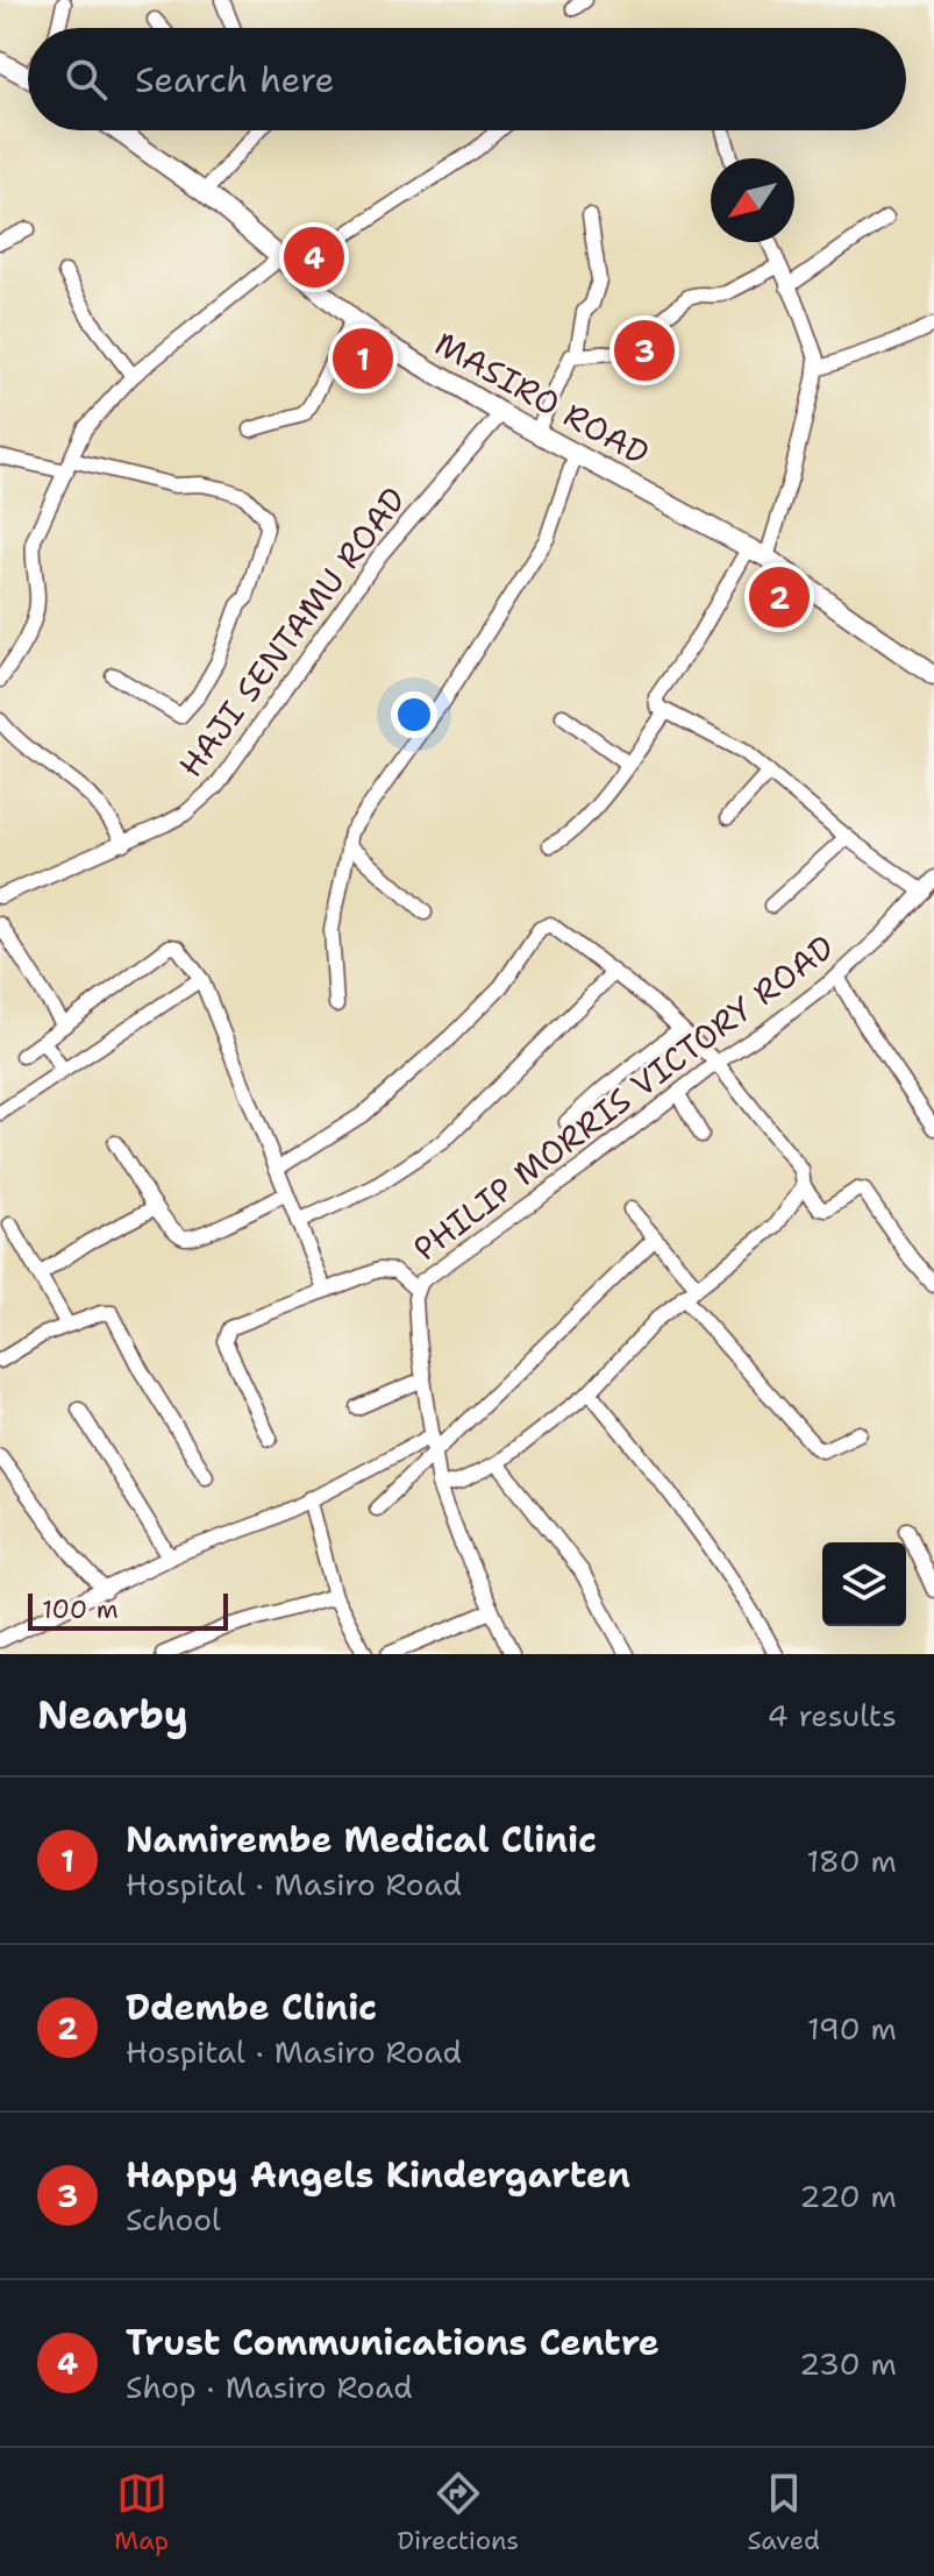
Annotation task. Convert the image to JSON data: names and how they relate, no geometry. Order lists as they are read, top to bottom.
{
  "streets": {
    "main road": ["MASIRO ROAD"],
    "street": ["HAJI SENTAMU ROAD", "PHILIP MORRIS VICTORY ROAD"]
  },
  "crossings": [
    ["MASIRO ROAD", "HAJI SENTAMU ROAD"]
  ],
  "scale_bar": "100 m",
  "north": "bottom left",
  "page": {
    "search": "Search here",
    "pins": [
      "4",
      "3",
      "1",
      "2"
    ],
    "scale": "100 m",
    "heading": ["Nearby", "4 results"],
    "list": [
      {
        "mark": "1",
        "name": "Namirembe Medical Clinic",
        "note": "Hospital · Masiro Road",
        "value": "180 m"
      },
      {
        "mark": "2",
        "name": "Ddembe Clinic",
        "note": "Hospital · Masiro Road",
        "value": "190 m"
      },
      {
        "mark": "3",
        "name": "Happy Angels Kindergarten",
        "note": "School",
        "value": "220 m"
      },
      {
        "mark": "4",
        "name": "Trust Communications Centre",
        "note": "Shop · Masiro Road",
        "value": "230 m"
      }
    ],
    "nav": ["Map", "Directions", "Saved"]
  }
}
